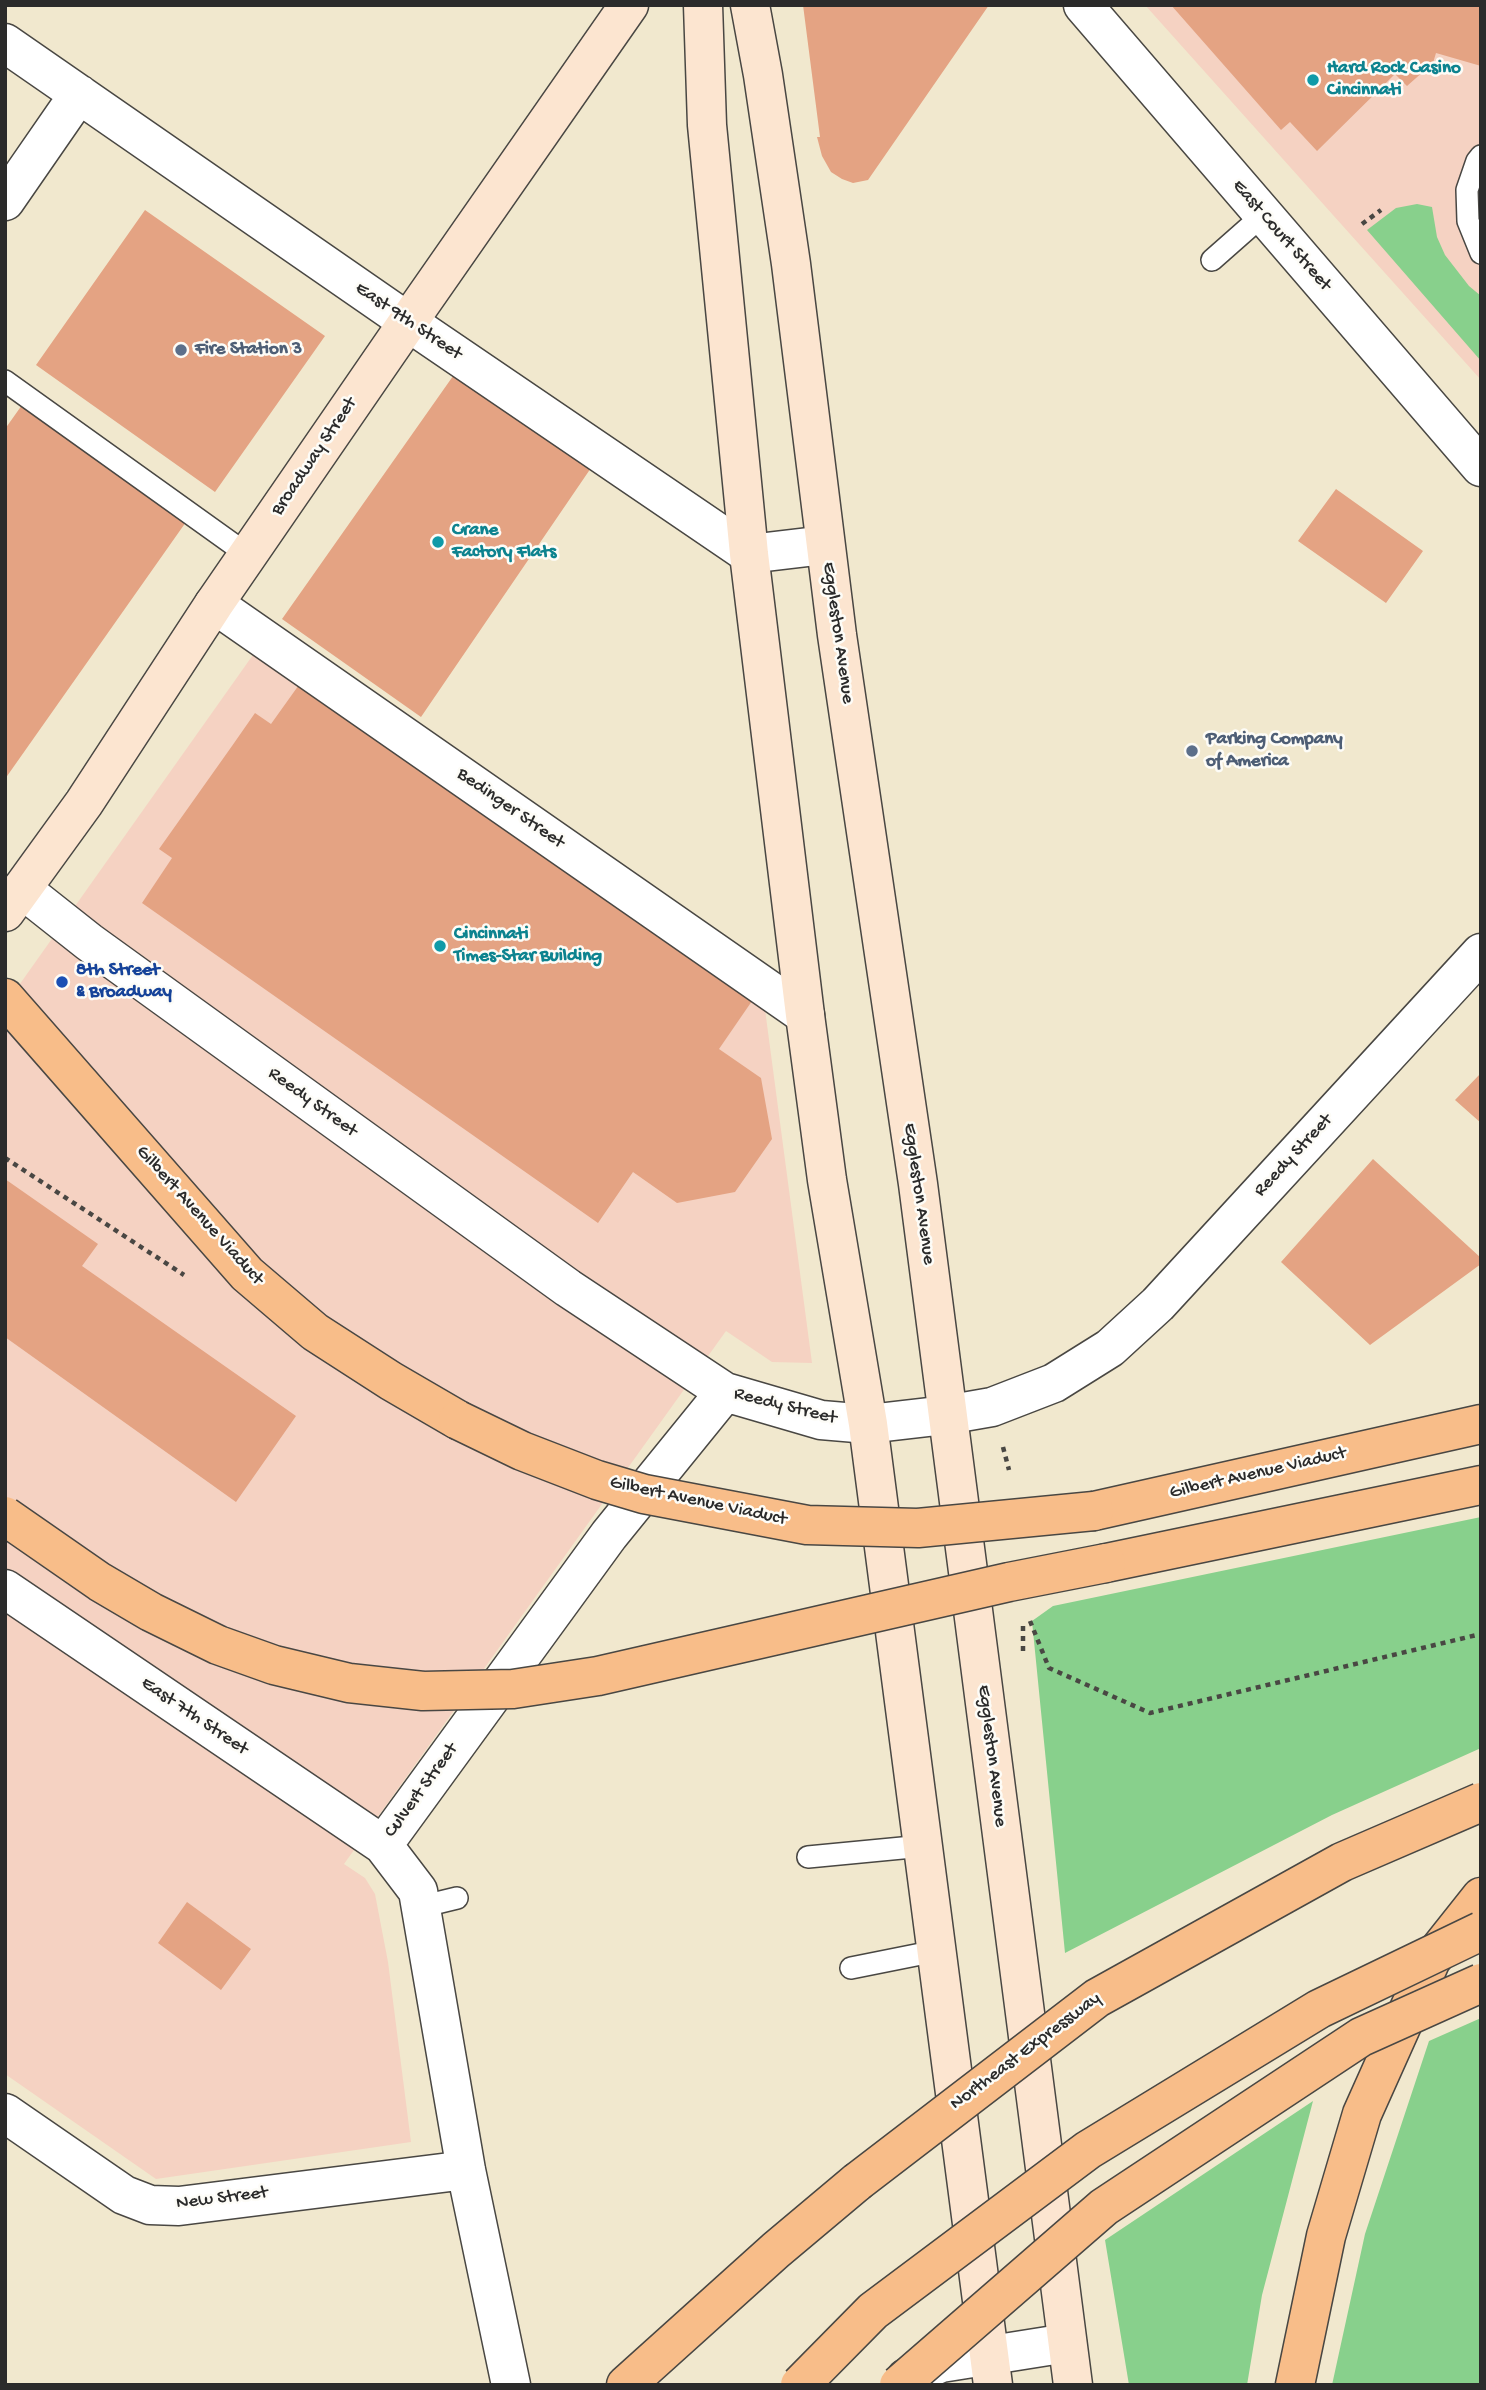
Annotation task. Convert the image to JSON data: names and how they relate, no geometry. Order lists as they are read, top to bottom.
{
  "streets": {
    "main road": [
      "Broadway Street",
      "Eggleston Avenue",
      "Gilbert Avenue Viaduct",
      "Northeast Expressway"
    ],
    "street": [
      "East Court Street",
      "East 9th Street",
      "Bedinger Street",
      "Reedy Street",
      "East 7th Street",
      "Culvert Street",
      "New Street"
    ]
  },
  "crossings": [
    ["East 9th Street", "Broadway Street"],
    ["Broadway Street", "Bedinger Street"],
    ["Broadway Street", "Reedy Street"],
    ["Eggleston Avenue", "Reedy Street"],
    ["Reedy Street", "Culvert Street"],
    ["East 7th Street", "Culvert Street"],
    ["Culvert Street", "New Street"]
  ],
  "places": [
    "Hard Rock Casino Cincinnati",
    "Fire Station 3",
    "Crane Factory Flats",
    "Parking Company of America",
    "Cincinnati Times-Star Building",
    "8th Street & Broadway"
  ]
}
